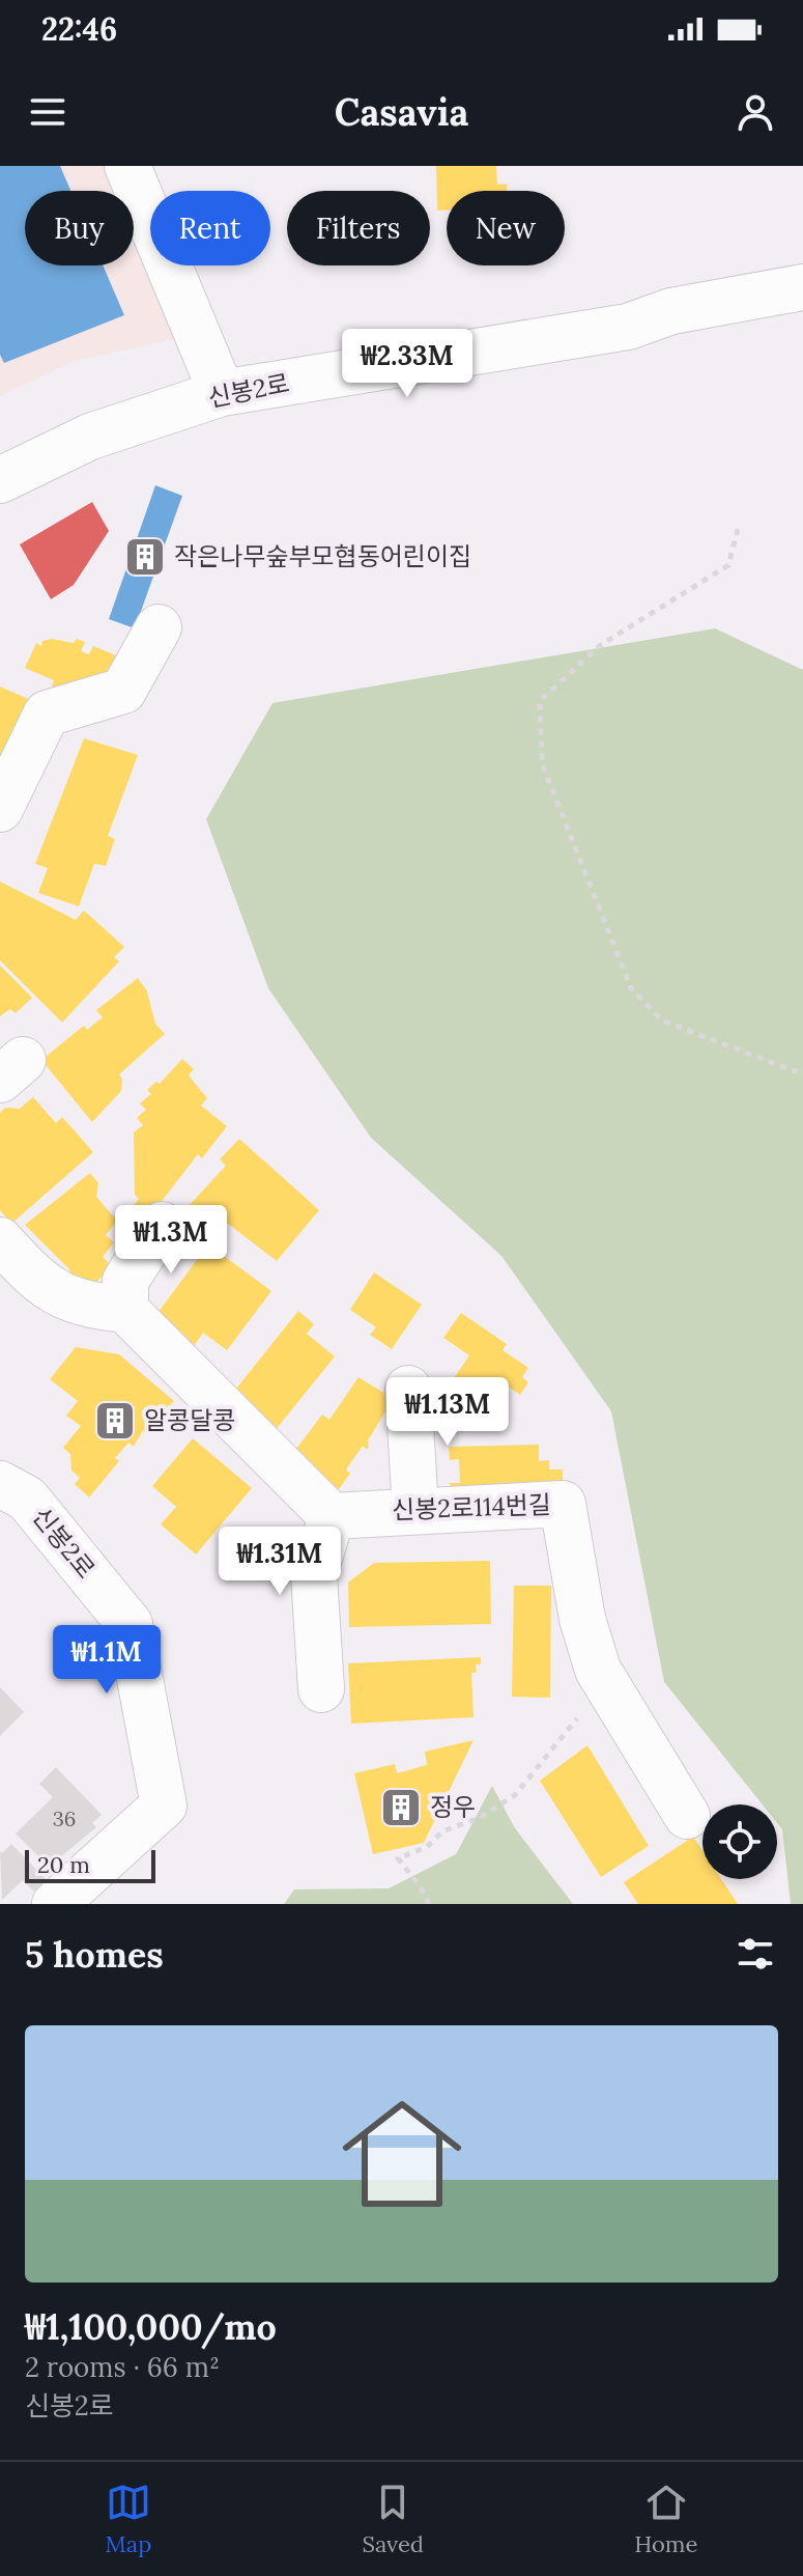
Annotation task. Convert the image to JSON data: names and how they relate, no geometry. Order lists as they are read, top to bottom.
{
  "streets": {
    "street": ["신봉2로", "신봉2로114번길"]
  },
  "places": {
    "building": ["작은나무숲부모협동어린이집", "알콩달콩", "정우"]
  },
  "house_numbers": ["36"],
  "scale_bar": "20 m",
  "page": {
    "status": "22:46",
    "header": "Casavia",
    "chip": [
      "Buy",
      "Rent",
      "Filters",
      "New"
    ],
    "price": [
      "₩2.33M",
      "₩1.3M",
      "₩1.13M",
      "₩1.31M",
      "₩1.1M"
    ],
    "scale": "20 m",
    "heading": "5 homes",
    "list": [
      {
        "name": "₩1,100,000/mo",
        "note": "2 rooms · 66 m² · 신봉2로"
      }
    ],
    "tabs": ["Map", "Saved", "Home"]
  }
}
